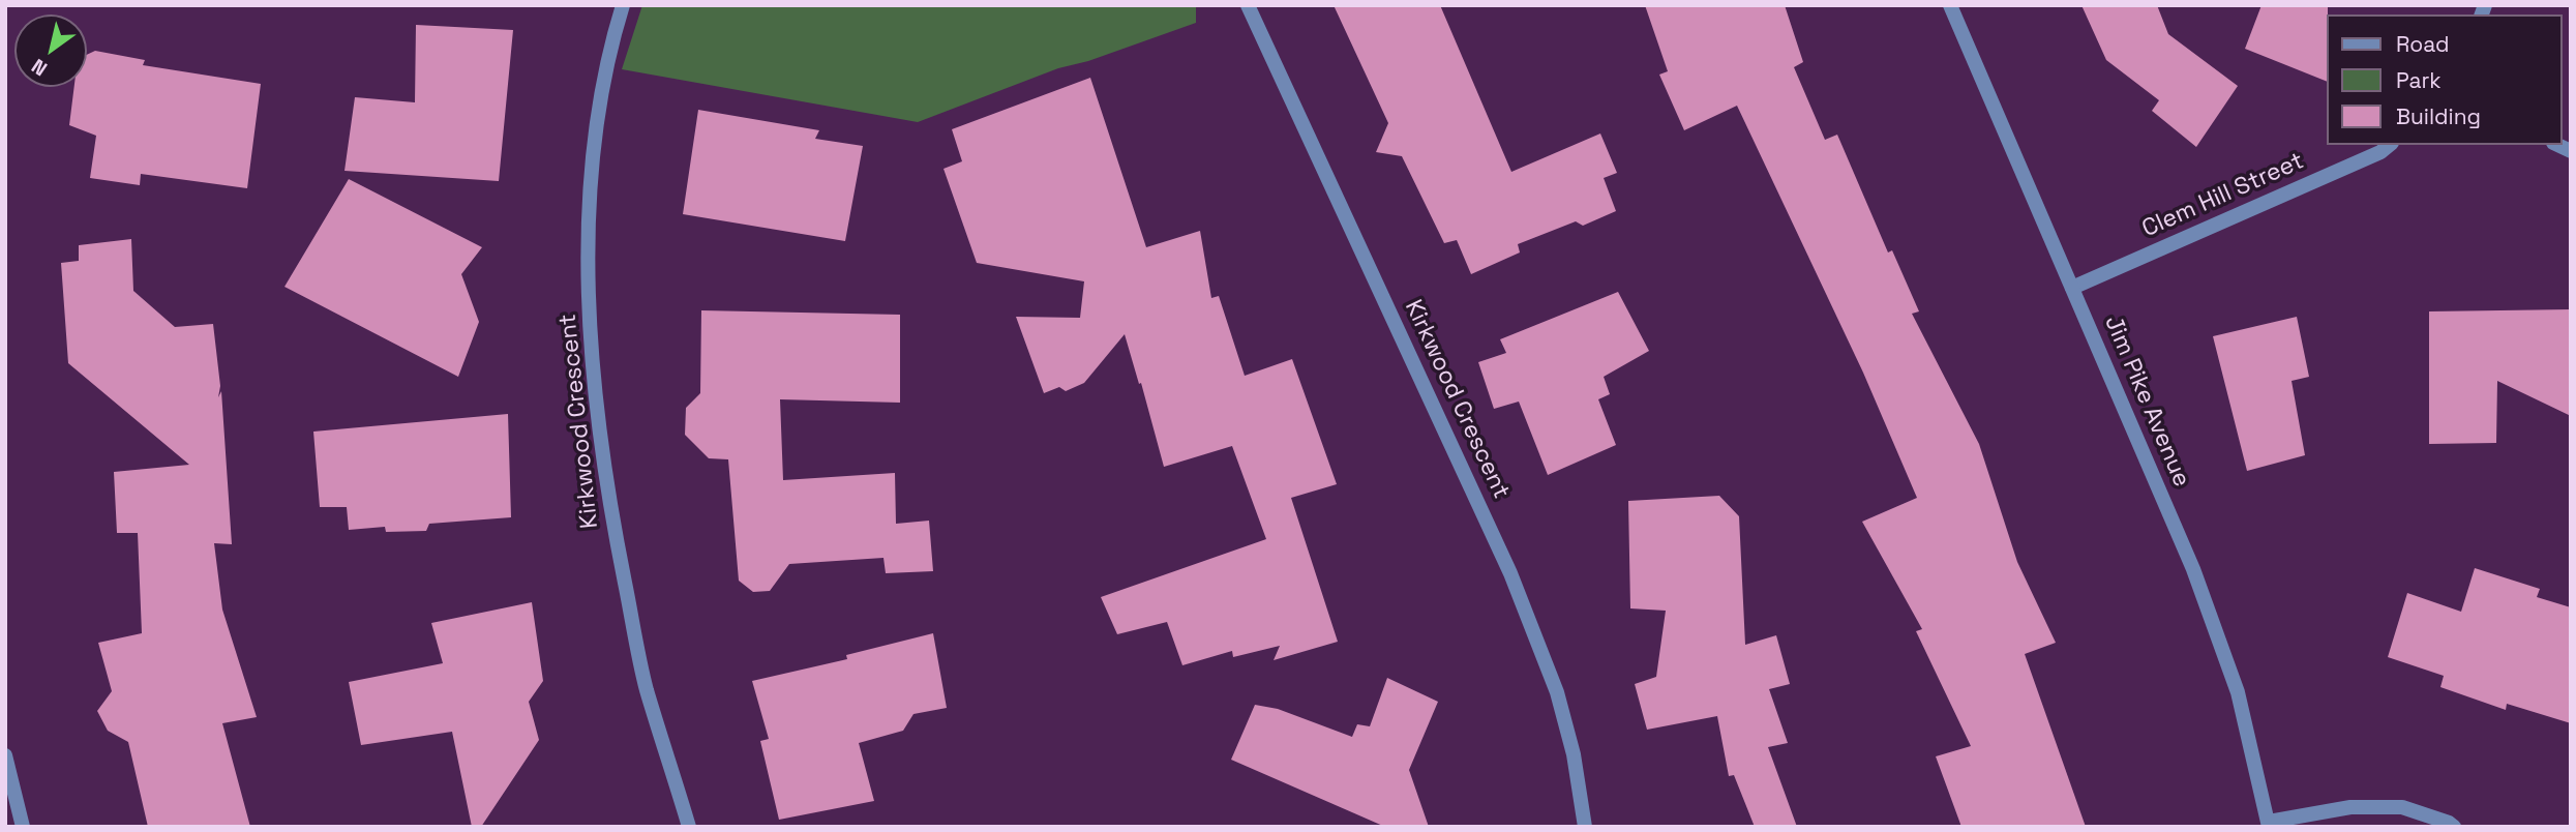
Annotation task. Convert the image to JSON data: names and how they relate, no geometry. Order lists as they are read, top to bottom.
{
  "streets": {
    "street": ["Clem Hill Street", "Kirkwood Crescent", "Jim Pike Avenue"]
  },
  "crossings": [
    ["Clem Hill Street", "Jim Pike Avenue"]
  ],
  "legend": ["Road", "Park", "Building"],
  "north": "bottom left"
}
